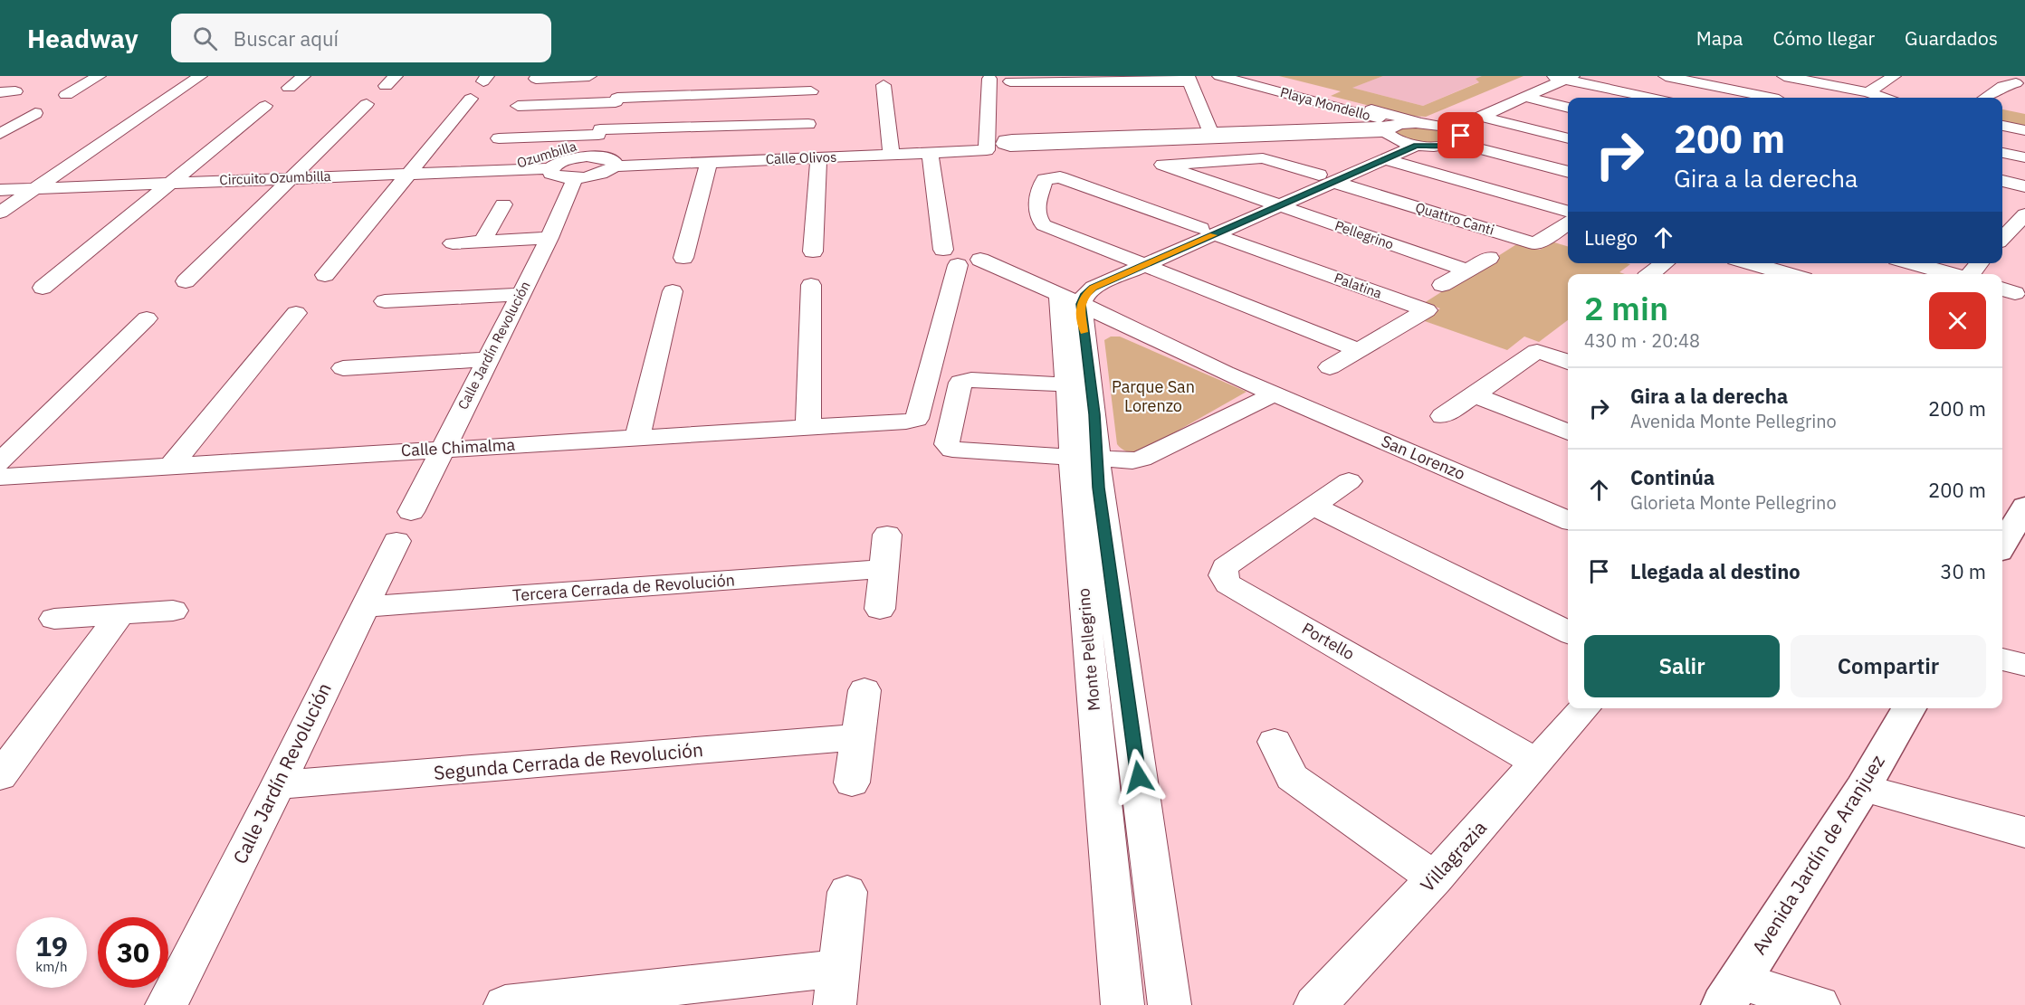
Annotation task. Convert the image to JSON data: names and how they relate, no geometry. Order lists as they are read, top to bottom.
{
  "streets": {
    "street": [
      "Playa Mondello",
      "Ozumbilla",
      "Calle Olivos",
      "Circuito Ozumbilla",
      "Quattro Canti",
      "Pellegrino",
      "Palatina",
      "Calle Jardín Revolución",
      "Calle Chimalma",
      "San Lorenzo",
      "Tercera Cerrada de Revolución",
      "Portello",
      "Monte Pellegrino",
      "Segunda Cerrada de Revolución",
      "Avenida Jardín de Aranjuez",
      "Villagrazia"
    ]
  },
  "crossings": [
    ["Ozumbilla", "Circuito Ozumbilla"],
    ["Calle Olivos", "Calle Chimalma"],
    ["Quattro Canti", "Pellegrino"],
    ["Calle Jardín Revolución", "Calle Chimalma"],
    ["Calle Jardín Revolución", "Tercera Cerrada de Revolución"],
    ["Calle Jardín Revolución", "Segunda Cerrada de Revolución"],
    ["San Lorenzo", "Monte Pellegrino"],
    ["Portello", "Villagrazia"]
  ],
  "parks": ["Parque San Lorenzo"],
  "page": {
    "header": "Headway",
    "search": "Buscar aquí",
    "nav": ["Mapa", "Cómo llegar", "Guardados"],
    "turn": ["200 m", "Gira a la derecha"],
    "then": "Luego",
    "heading": ["2 min", "430 m · 20:48"],
    "list": [
      {
        "name": "Gira a la derecha",
        "note": "Avenida Monte Pellegrino",
        "value": "200 m"
      },
      {
        "name": "Continúa",
        "note": "Glorieta Monte Pellegrino",
        "value": "200 m"
      },
      {
        "name": "Llegada al destino",
        "value": "30 m"
      }
    ],
    "buttons": ["Salir", "Compartir"],
    "speed": "19 km/h",
    "limit": "30"
  }
}
